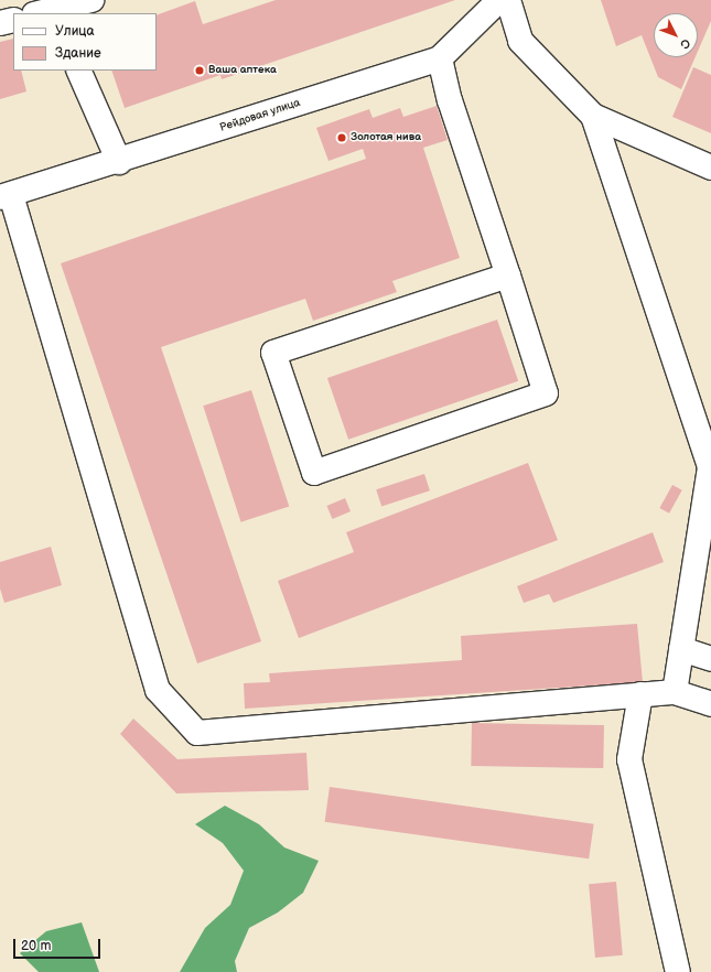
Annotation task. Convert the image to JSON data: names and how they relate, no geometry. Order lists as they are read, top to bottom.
{
  "streets": {
    "street": ["Рейдовая улица"]
  },
  "places": ["Ваша аптека", "Золотая нива"],
  "legend": ["Улица", "Здание"],
  "scale_bar": "20 m",
  "north": "bottom right"
}
